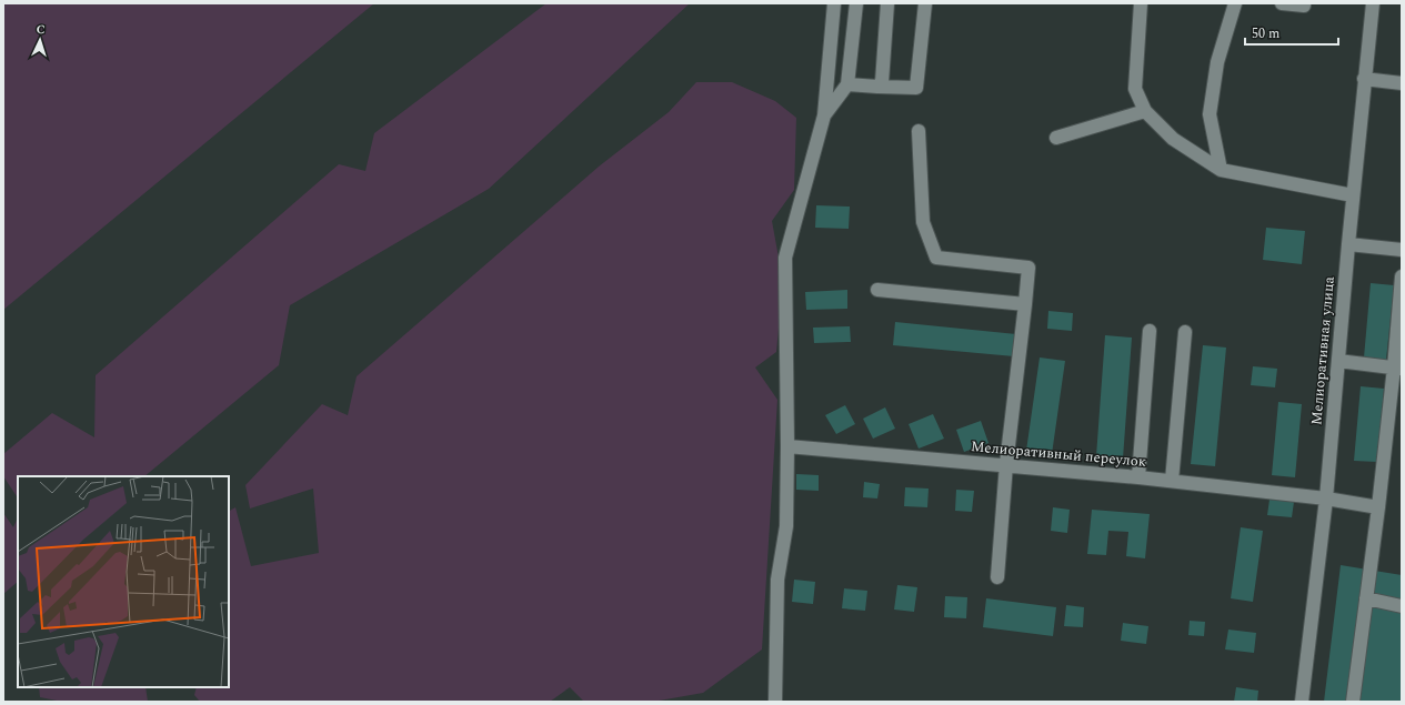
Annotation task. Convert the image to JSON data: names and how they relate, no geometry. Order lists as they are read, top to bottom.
{
  "streets": {
    "street": ["Мелиоративная улица", "Мелиоративный переулок"]
  },
  "crossings": [
    ["Мелиоративная улица", "Мелиоративный переулок"]
  ],
  "scale_bar": "50 m",
  "north": "top"
}
